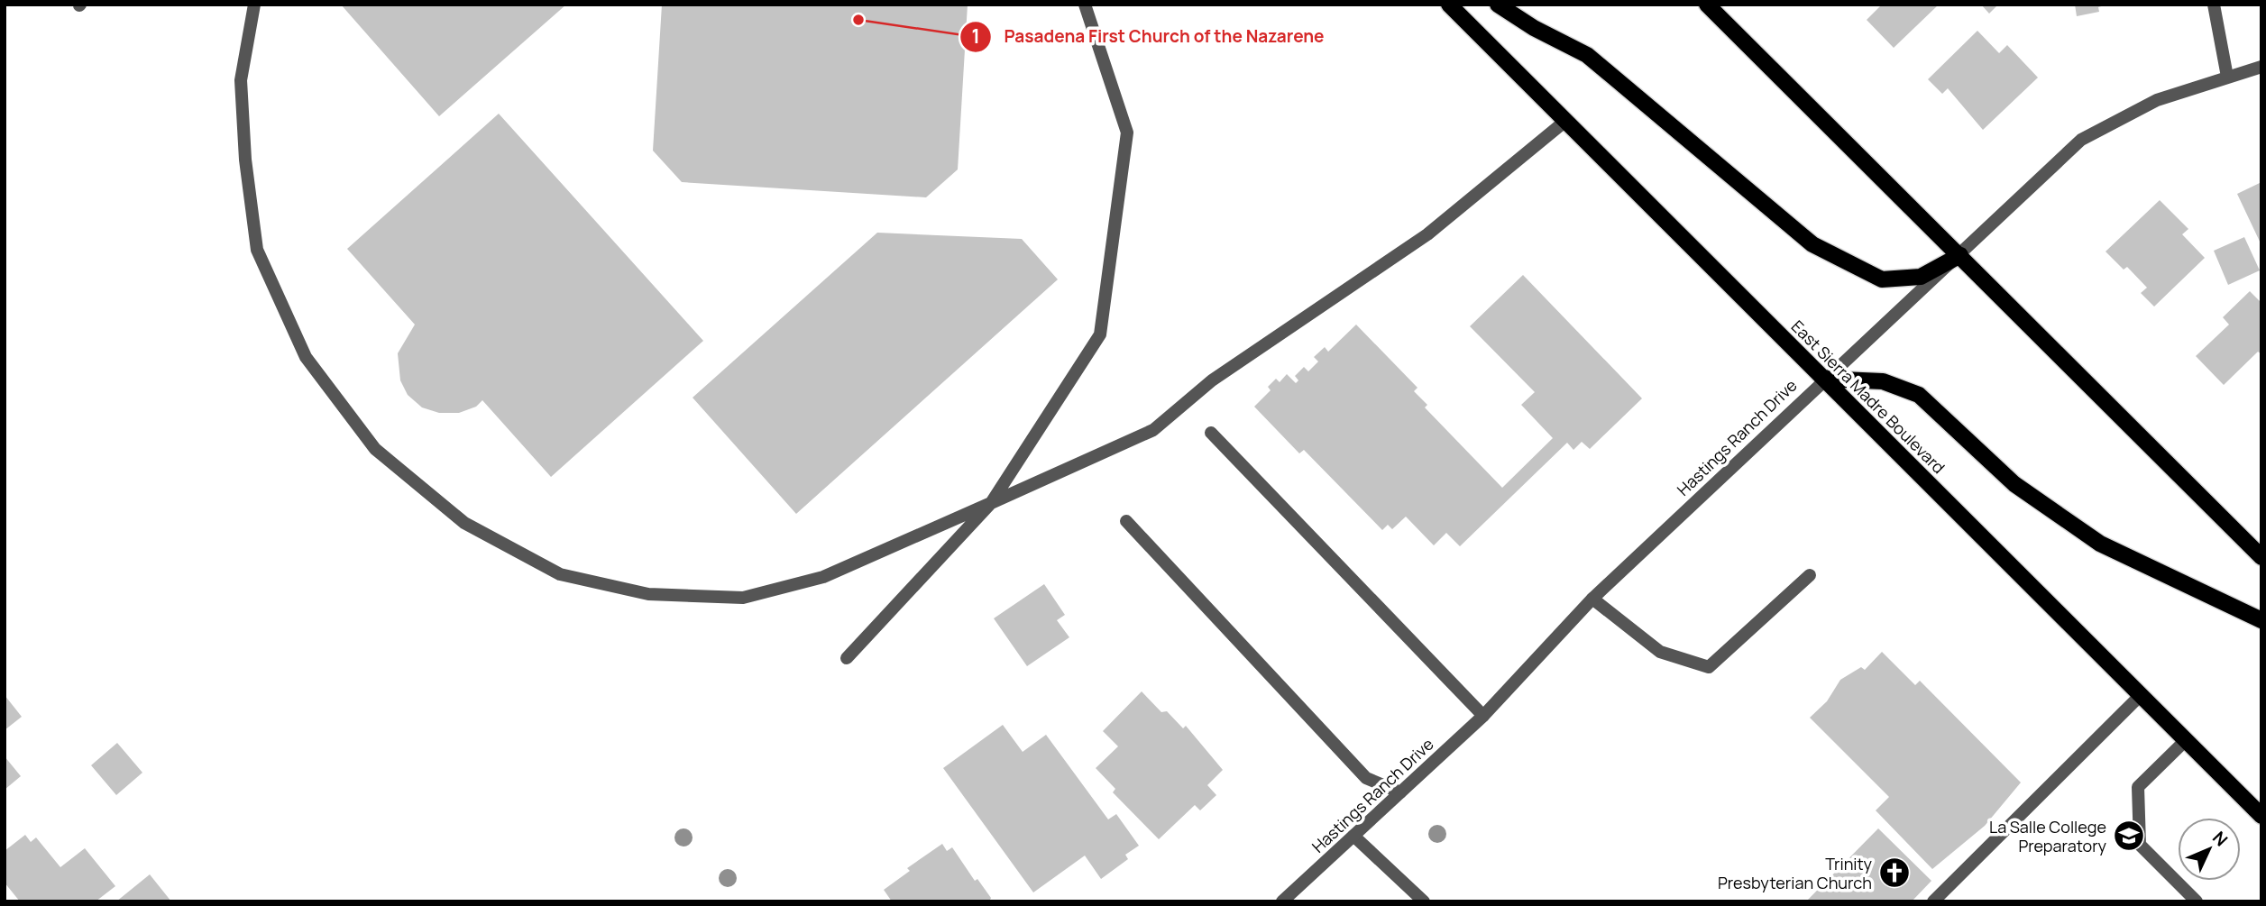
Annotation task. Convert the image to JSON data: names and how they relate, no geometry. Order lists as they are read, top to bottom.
{
  "streets": {
    "main road": ["East Sierra Madre Boulevard"],
    "street": ["Hastings Ranch Drive"]
  },
  "crossings": [
    ["East Sierra Madre Boulevard", "Hastings Ranch Drive"]
  ],
  "places": {
    "other": ["Pasadena First Church of the Nazarene"],
    "school or university": ["La Salle College Preparatory"],
    "church": ["Trinity Presbyterian Church"]
  },
  "north": "top right"
}
